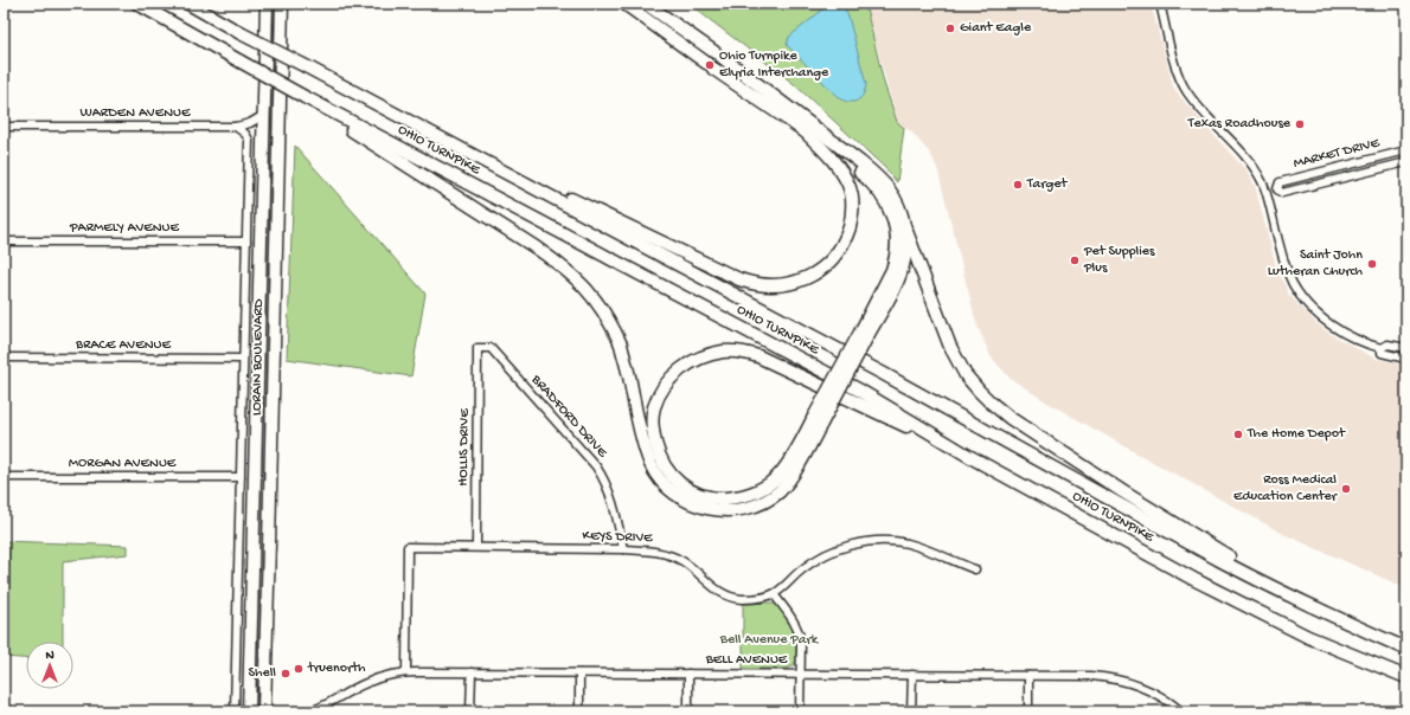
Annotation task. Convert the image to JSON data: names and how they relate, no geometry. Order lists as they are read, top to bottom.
{
  "streets": {
    "highway": ["OHIO TURNPIKE", "LORAIN BOULEVARD"],
    "street": [
      "WARDEN AVENUE",
      "MARKET DRIVE",
      "PARMELY AVENUE",
      "BRACE AVENUE",
      "BRADFORD DRIVE",
      "HOLLIS DRIVE",
      "MORGAN AVENUE",
      "KEYS DRIVE",
      "BELL AVENUE"
    ]
  },
  "crossings": [
    ["WARDEN AVENUE", "LORAIN BOULEVARD"],
    ["PARMELY AVENUE", "LORAIN BOULEVARD"],
    ["BRACE AVENUE", "LORAIN BOULEVARD"],
    ["LORAIN BOULEVARD", "MORGAN AVENUE"],
    ["BRADFORD DRIVE", "HOLLIS DRIVE"],
    ["BRADFORD DRIVE", "KEYS DRIVE"],
    ["HOLLIS DRIVE", "KEYS DRIVE"],
    ["KEYS DRIVE", "BELL AVENUE"]
  ],
  "parks": ["Bell Avenue Park"],
  "places": [
    "Giant Eagle",
    "Ohio Turnpike Elyria Interchange",
    "Texas Roadhouse",
    "Target",
    "Pet Supplies Plus",
    "Saint John Lutheran Church",
    "The Home Depot",
    "Ross Medical Education Center",
    "truenorth",
    "Shell"
  ],
  "north": "top"
}
